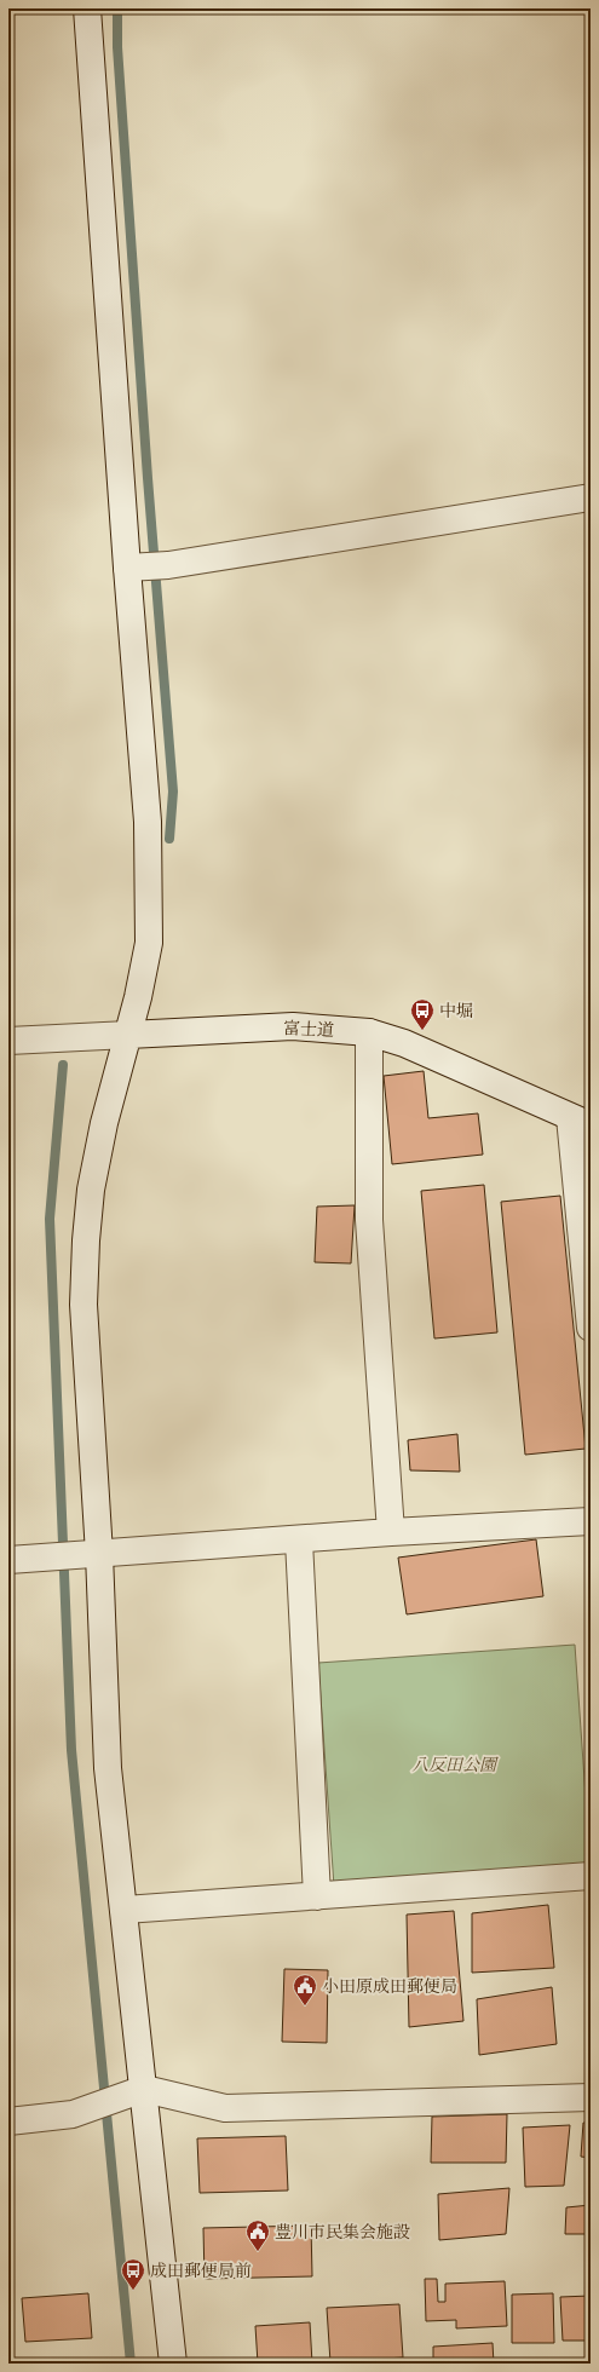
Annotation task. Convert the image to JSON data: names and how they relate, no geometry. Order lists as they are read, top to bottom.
{
  "streets": {
    "street": ["富士道"]
  },
  "parks": ["八反田公園"],
  "places": {
    "bus stop": ["中堀", "成田郵便局前"],
    "public building": ["小田原成田郵便局", "豊川市民集会施設"]
  }
}
